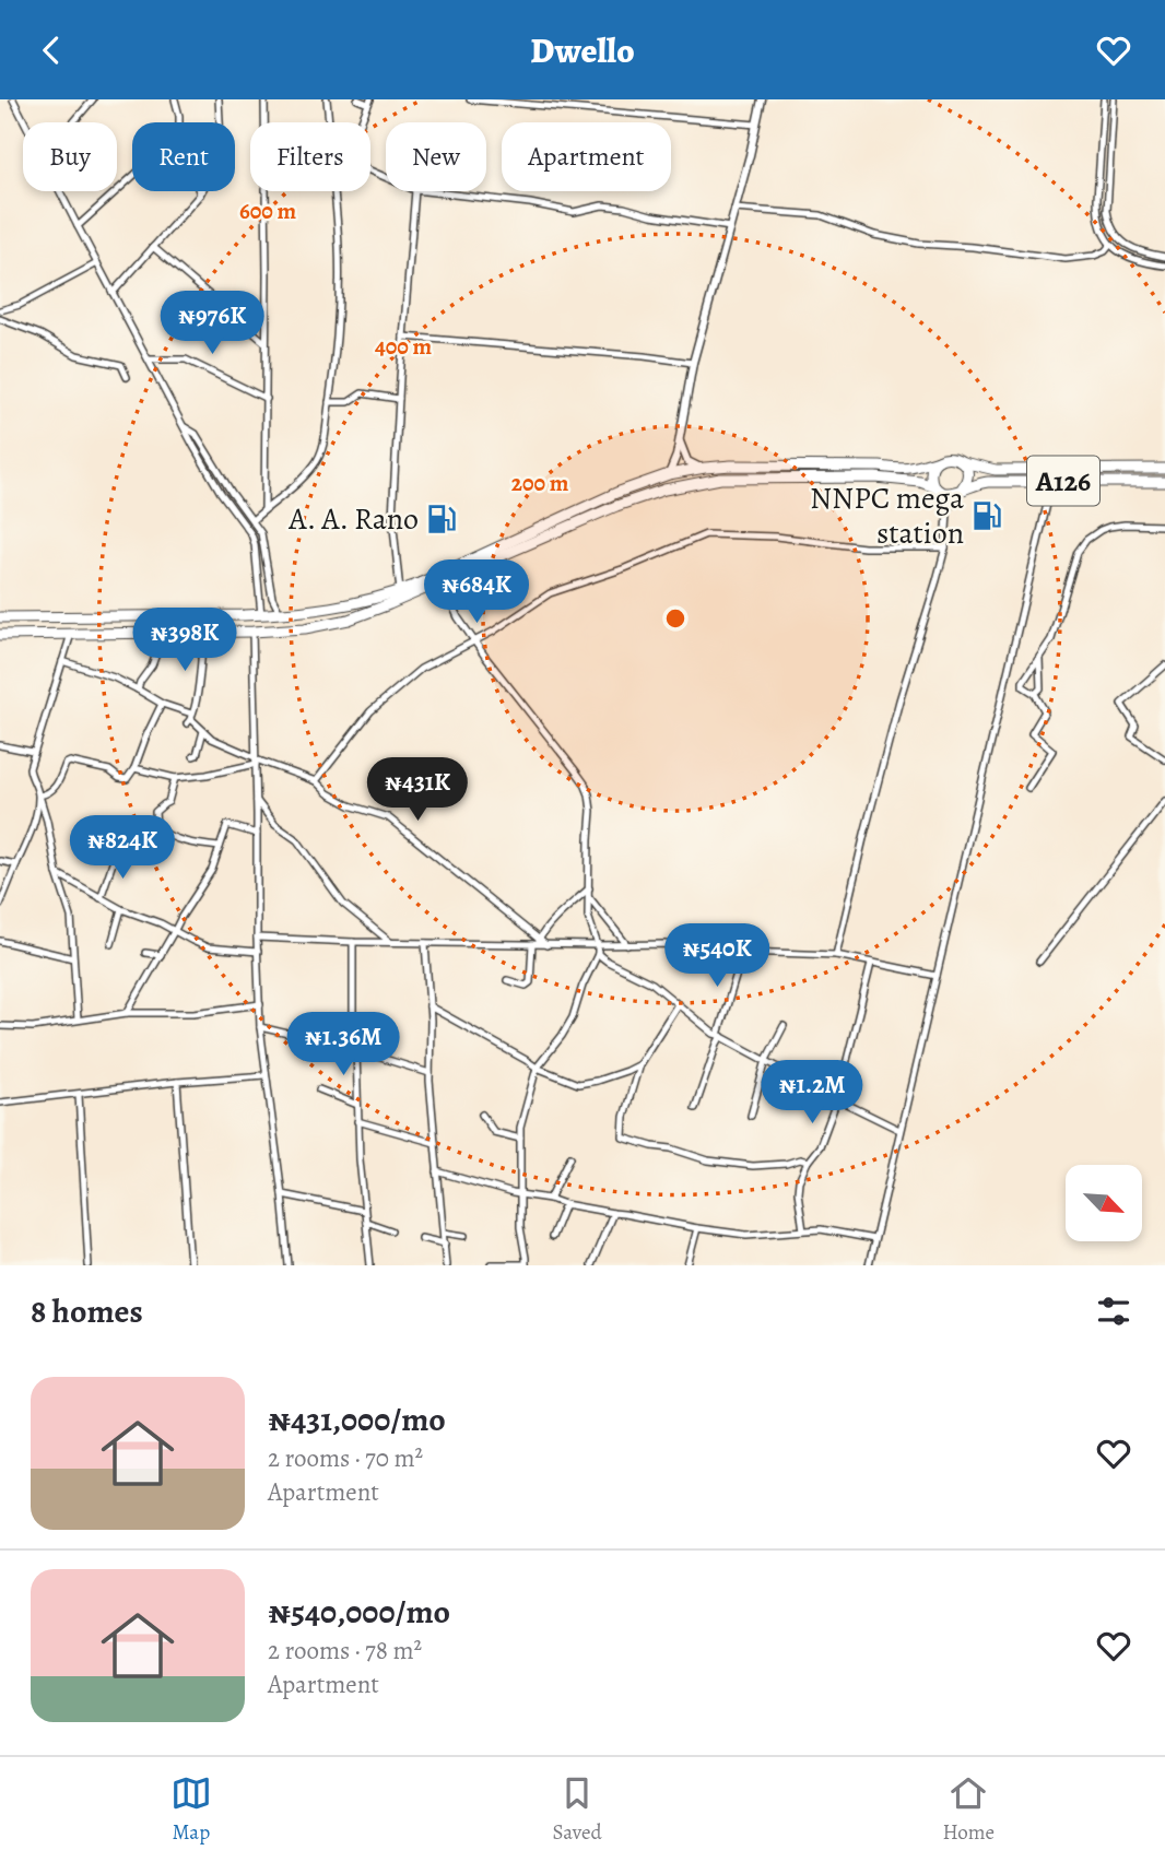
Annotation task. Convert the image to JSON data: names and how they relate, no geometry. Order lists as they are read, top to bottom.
{
  "streets": {
    "highway": ["A126"]
  },
  "places": {
    "fuel station": ["NNPC mega station", "A. A. Rano"]
  },
  "north": "bottom right",
  "page": {
    "header": "Dwello",
    "chip": [
      "Buy",
      "Rent",
      "Filters",
      "New",
      "Apartment"
    ],
    "price": [
      "₦976K",
      "₦684K",
      "₦398K",
      "₦431K",
      "₦824K",
      "₦540K",
      "₦1.36M",
      "₦1.2M"
    ],
    "heading": "8 homes",
    "list": [
      {
        "name": "₦431,000/mo",
        "note": "2 rooms · 70 m² · Apartment"
      },
      {
        "name": "₦540,000/mo",
        "note": "2 rooms · 78 m² · Apartment"
      }
    ],
    "tabs": ["Map", "Saved", "Home"]
  },
  "rings": ["600 m", "400 m", "200 m"]
}
